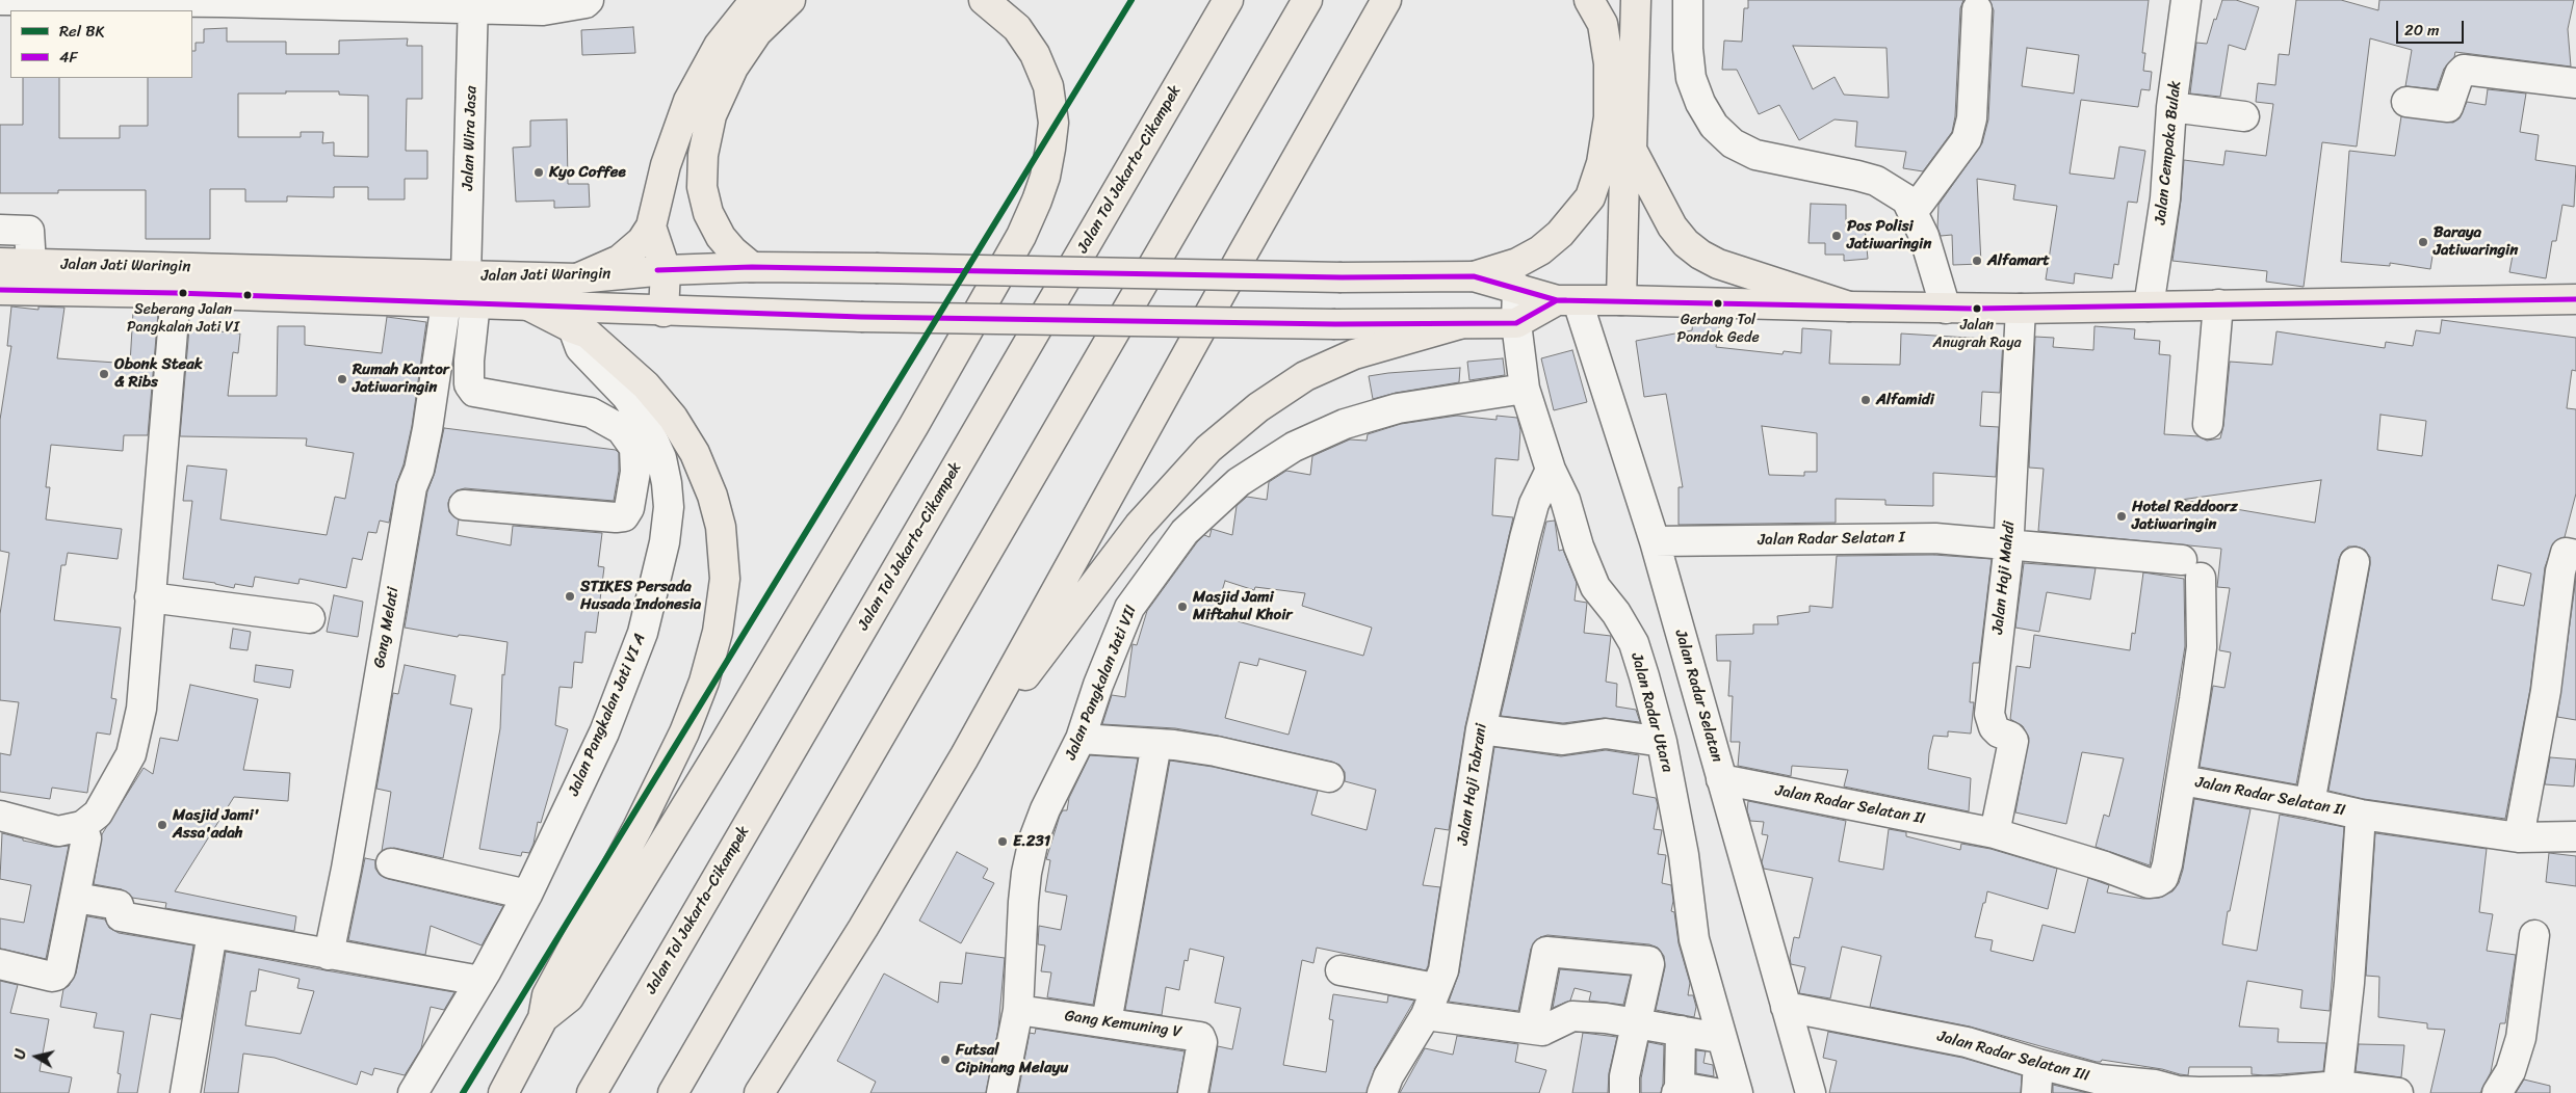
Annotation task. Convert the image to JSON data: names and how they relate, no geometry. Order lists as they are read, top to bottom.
{
  "streets": {
    "main road": ["Jalan Tol Jakarta–Cikampek", "Jalan Jati Waringin"],
    "street": [
      "Jalan Wira Jasa",
      "Jalan Cempaka Bulak",
      "Jalan Radar Selatan I",
      "Jalan Haji Mahdi",
      "Gang Melati",
      "Jalan Pangkalan Jati VII",
      "Jalan Radar Selatan",
      "Jalan Radar Utara",
      "Jalan Pangkalan Jati VI A",
      "Jalan Haji Tabrani",
      "Jalan Radar Selatan II",
      "Gang Kemuning V",
      "Jalan Radar Selatan III"
    ]
  },
  "crossings": [
    ["Jalan Wira Jasa", "Jalan Jati Waringin"],
    ["Jalan Cempaka Bulak", "Jalan Jati Waringin"],
    ["Jalan Jati Waringin", "Jalan Haji Mahdi"],
    ["Jalan Jati Waringin", "Gang Melati"],
    ["Jalan Jati Waringin", "Jalan Radar Selatan"],
    ["Jalan Jati Waringin", "Jalan Radar Utara"],
    ["Jalan Radar Selatan I", "Jalan Haji Mahdi"],
    ["Jalan Radar Selatan I", "Jalan Radar Selatan"],
    ["Jalan Haji Mahdi", "Jalan Radar Selatan II"],
    ["Jalan Pangkalan Jati VII", "Jalan Radar Utara"],
    ["Jalan Pangkalan Jati VII", "Gang Kemuning V"],
    ["Jalan Radar Selatan", "Jalan Radar Selatan II"],
    ["Jalan Radar Selatan", "Jalan Radar Selatan III"],
    ["Jalan Radar Utara", "Jalan Haji Tabrani"],
    ["Jalan Radar Selatan II", "Jalan Radar Selatan III"]
  ],
  "places": [
    "Kyo Coffee",
    "Pos Polisi Jatiwaringin",
    "Baraya Jatiwaringin",
    "Alfamart",
    "Seberang Jalan Pangkalan Jati VI",
    "Gerbang Tol Pondok Gede",
    "Jalan Anugrah Raya",
    "Obonk Steak & Ribs",
    "Rumah Kantor Jatiwaringin",
    "Alfamidi",
    "Hotel Reddoorz Jatiwaringin",
    "STIKES Persada Husada Indonesia",
    "Masjid Jami Miftahul Khoir",
    "Masjid Jami' Assa'adah",
    "E.231",
    "Futsal Cipinang Melayu"
  ],
  "lines": ["rail line BK", "transit line 4F"],
  "legend": ["Rel BK", "4F"],
  "scale_bar": "20 m",
  "north": "left"
}
